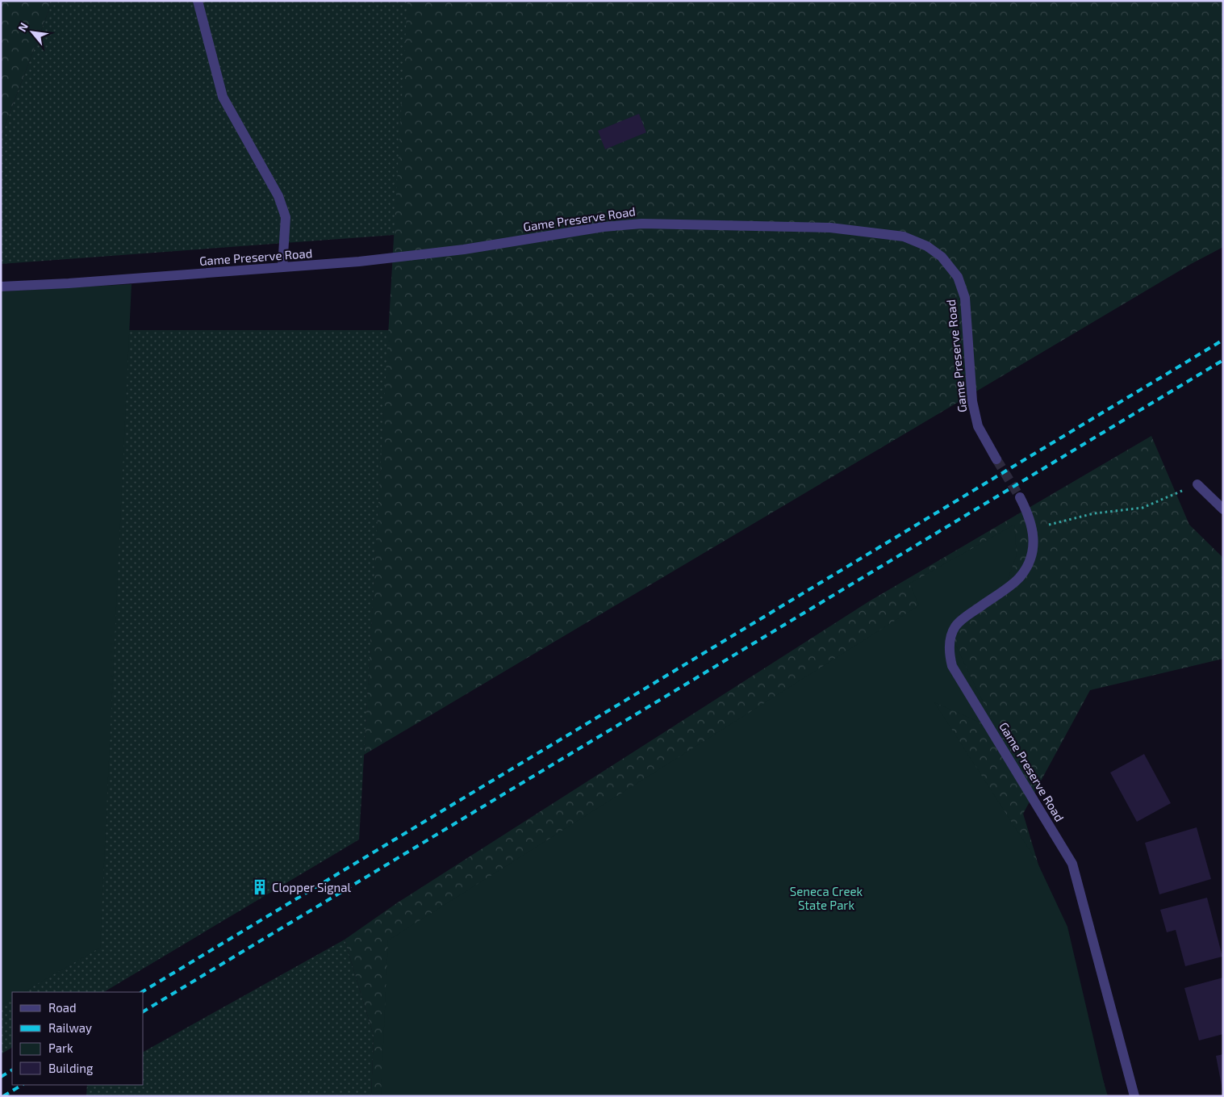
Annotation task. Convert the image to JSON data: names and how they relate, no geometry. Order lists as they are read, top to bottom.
{
  "streets": {
    "street": ["Game Preserve Road"]
  },
  "parks": ["Seneca Creek State Park"],
  "places": {
    "building": ["Clopper Signal"]
  },
  "legend": [
    "Road",
    "Railway",
    "Park",
    "Building"
  ],
  "north": "top left"
}
